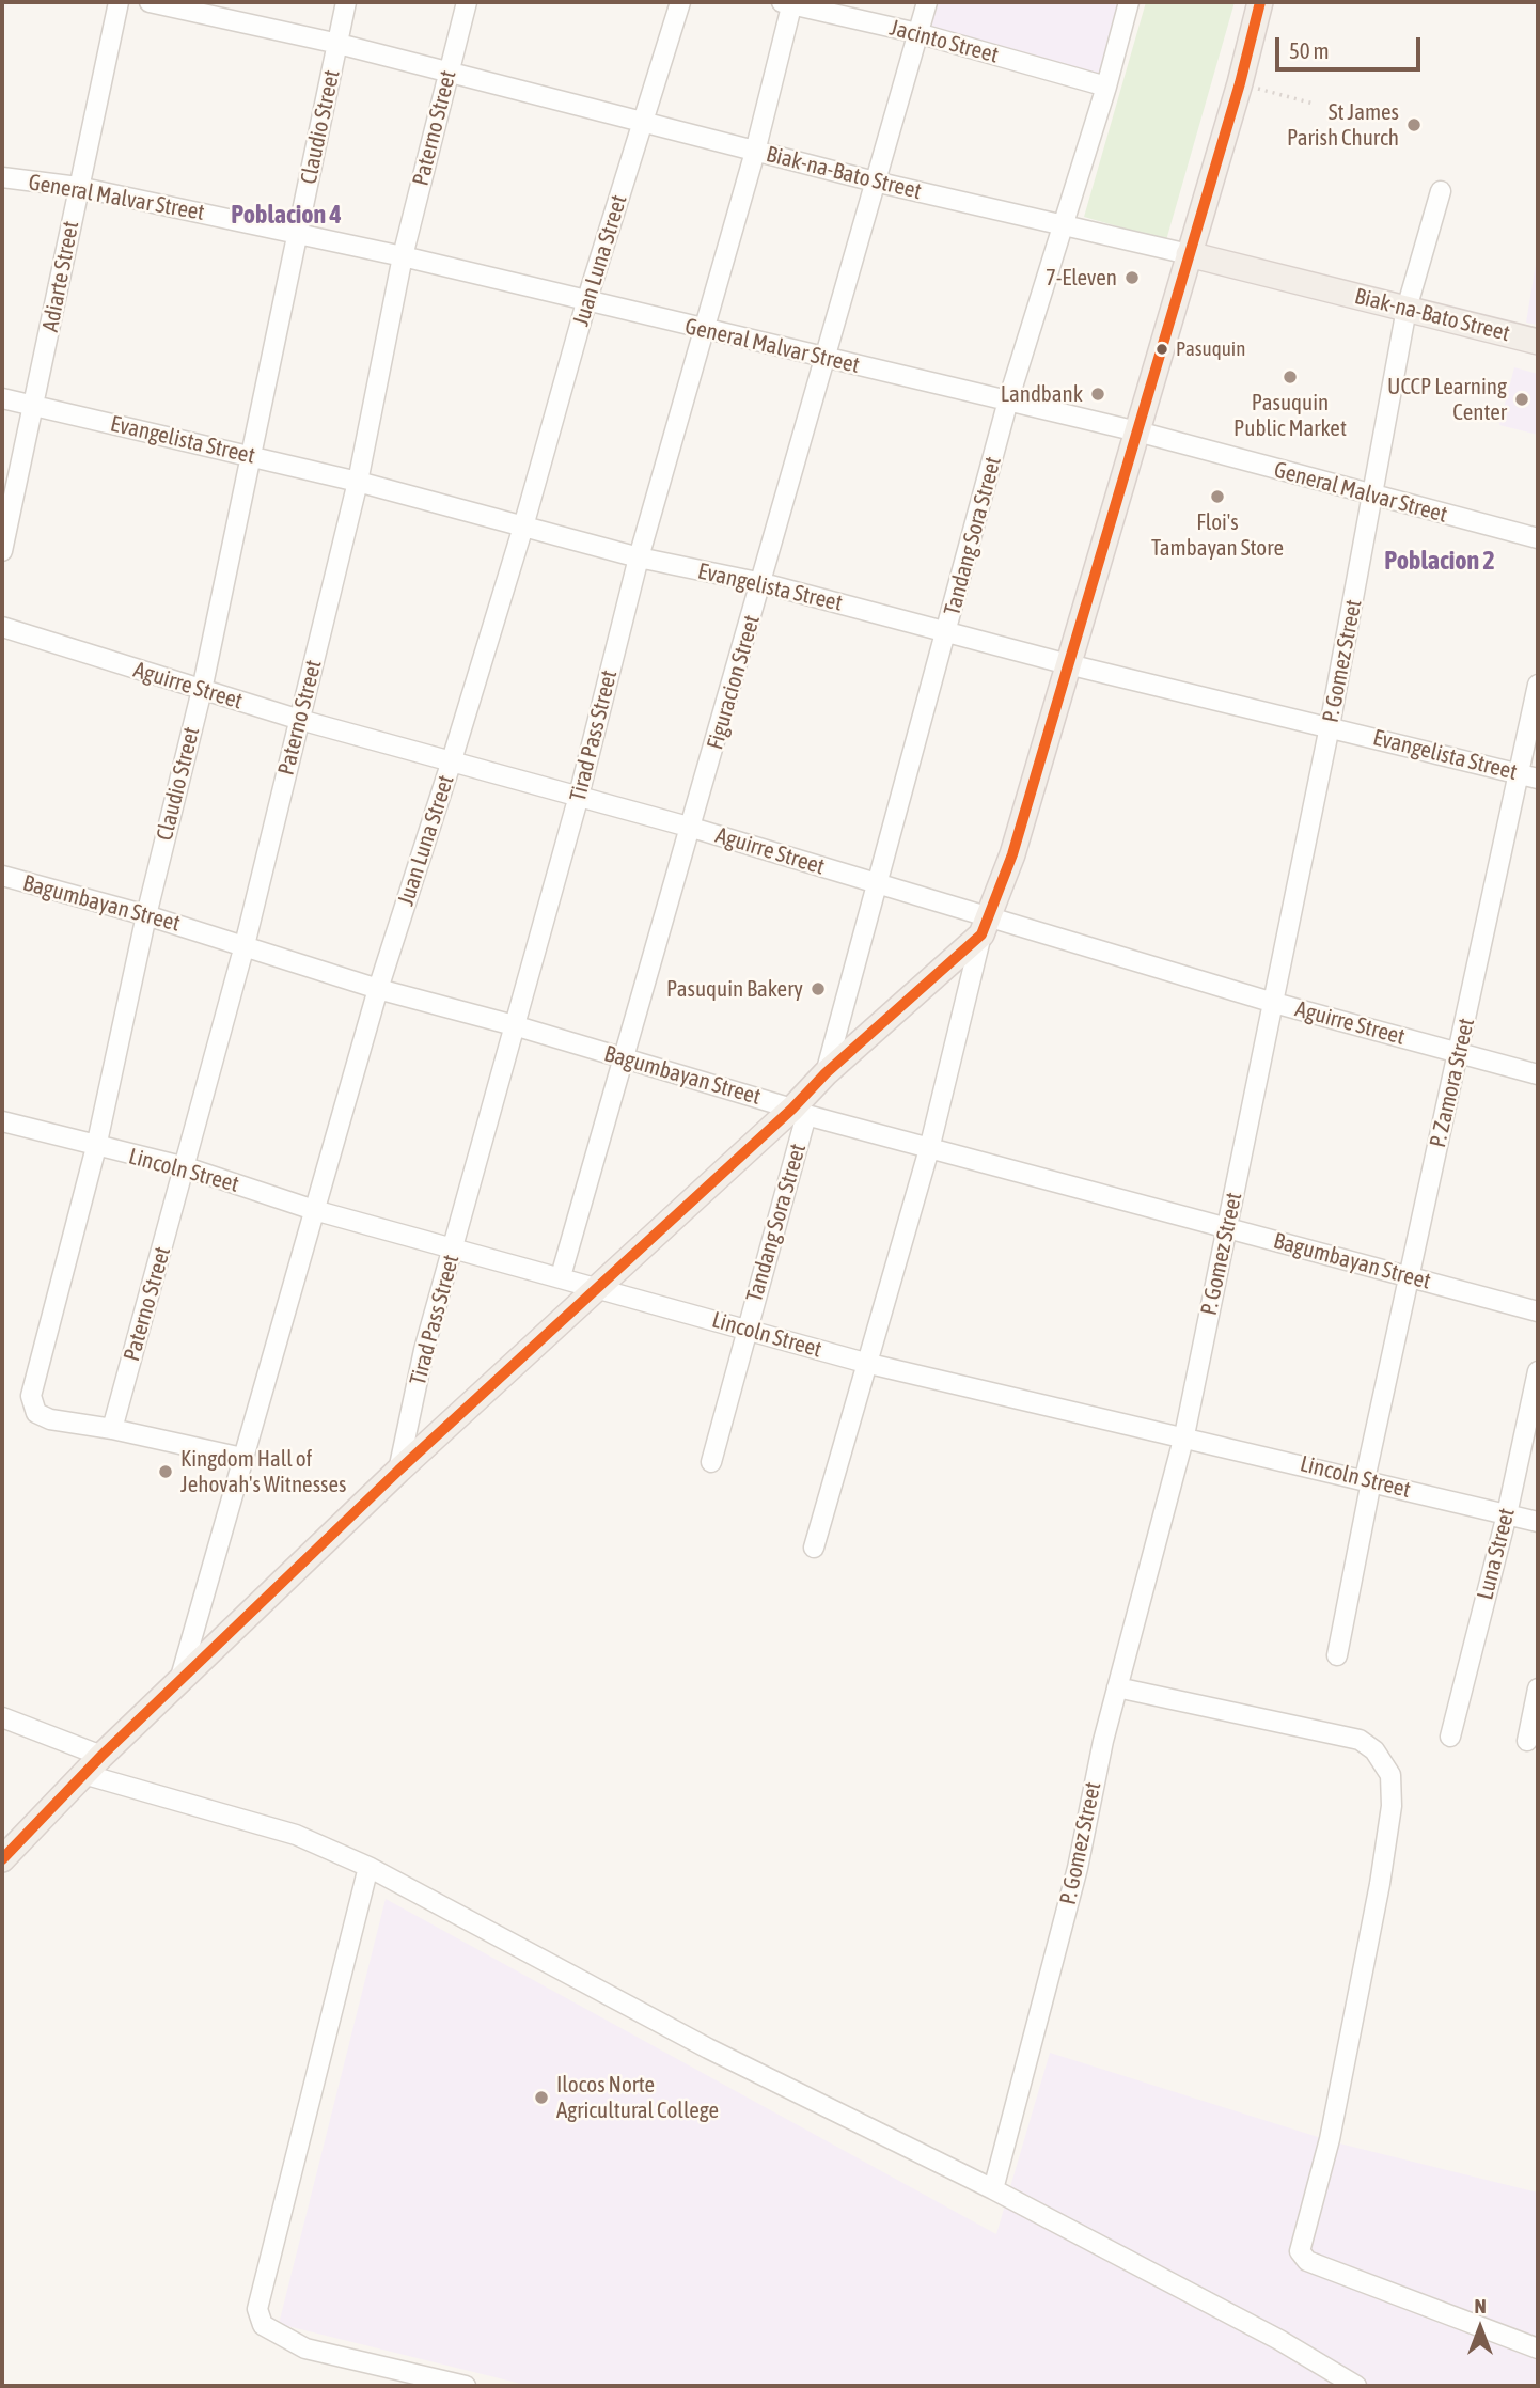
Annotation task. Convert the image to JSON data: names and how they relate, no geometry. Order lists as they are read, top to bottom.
{
  "streets": {
    "main road": ["Biak-na-Bato Street"],
    "street": [
      "Jacinto Street",
      "Claudio Street",
      "Paterno Street",
      "General Malvar Street",
      "Juan Luna Street",
      "Adiarte Street",
      "Evangelista Street",
      "Tandang Sora Street",
      "P. Gomez Street",
      "Figuracion Street",
      "Aguirre Street",
      "Tirad Pass Street",
      "Bagumbayan Street",
      "P. Zamora Street",
      "Lincoln Street",
      "Luna Street"
    ]
  },
  "crossings": [
    ["Jacinto Street", "Tandang Sora Street"],
    ["Jacinto Street", "Figuracion Street"],
    ["Jacinto Street", "Tirad Pass Street"],
    ["Claudio Street", "Paterno Street"],
    ["Claudio Street", "Biak-na-Bato Street"],
    ["Claudio Street", "General Malvar Street"],
    ["Claudio Street", "Evangelista Street"],
    ["Claudio Street", "Aguirre Street"],
    ["Claudio Street", "Bagumbayan Street"],
    ["Claudio Street", "Lincoln Street"],
    ["Paterno Street", "Biak-na-Bato Street"],
    ["Paterno Street", "General Malvar Street"],
    ["Paterno Street", "Evangelista Street"],
    ["Paterno Street", "Aguirre Street"],
    ["Paterno Street", "Bagumbayan Street"],
    ["Paterno Street", "Lincoln Street"],
    ["Biak-na-Bato Street", "Juan Luna Street"],
    ["Biak-na-Bato Street", "Tandang Sora Street"],
    ["Biak-na-Bato Street", "P. Gomez Street"],
    ["Biak-na-Bato Street", "Figuracion Street"],
    ["Biak-na-Bato Street", "Tirad Pass Street"],
    ["General Malvar Street", "Juan Luna Street"],
    ["General Malvar Street", "Adiarte Street"],
    ["General Malvar Street", "Tandang Sora Street"],
    ["General Malvar Street", "P. Gomez Street"],
    ["General Malvar Street", "Figuracion Street"],
    ["General Malvar Street", "Tirad Pass Street"],
    ["Juan Luna Street", "Evangelista Street"],
    ["Juan Luna Street", "Aguirre Street"],
    ["Juan Luna Street", "Bagumbayan Street"],
    ["Juan Luna Street", "Lincoln Street"],
    ["Adiarte Street", "Evangelista Street"],
    ["Evangelista Street", "Tandang Sora Street"],
    ["Evangelista Street", "P. Gomez Street"],
    ["Evangelista Street", "Figuracion Street"],
    ["Evangelista Street", "Tirad Pass Street"],
    ["Evangelista Street", "P. Zamora Street"],
    ["Tandang Sora Street", "Aguirre Street"],
    ["Tandang Sora Street", "Bagumbayan Street"],
    ["Tandang Sora Street", "Lincoln Street"],
    ["P. Gomez Street", "Aguirre Street"],
    ["P. Gomez Street", "Bagumbayan Street"],
    ["P. Gomez Street", "Lincoln Street"],
    ["Figuracion Street", "Aguirre Street"],
    ["Figuracion Street", "Bagumbayan Street"],
    ["Figuracion Street", "Lincoln Street"],
    ["Aguirre Street", "Tirad Pass Street"],
    ["Aguirre Street", "P. Zamora Street"],
    ["Tirad Pass Street", "Bagumbayan Street"],
    ["Tirad Pass Street", "Lincoln Street"],
    ["Bagumbayan Street", "P. Zamora Street"],
    ["P. Zamora Street", "Lincoln Street"],
    ["Lincoln Street", "Luna Street"]
  ],
  "districts": ["Poblacion 4", "Poblacion 2"],
  "places": [
    "St James Parish Church",
    "7-Eleven",
    "Pasuquin",
    "Pasuquin Public Market",
    "Landbank",
    "UCCP Learning Center",
    "Floi's Tambayan Store",
    "Pasuquin Bakery",
    "Kingdom Hall of Jehovah's Witnesses",
    "Ilocos Norte Agricultural College"
  ],
  "scale_bar": "50 m",
  "north": "top"
}
